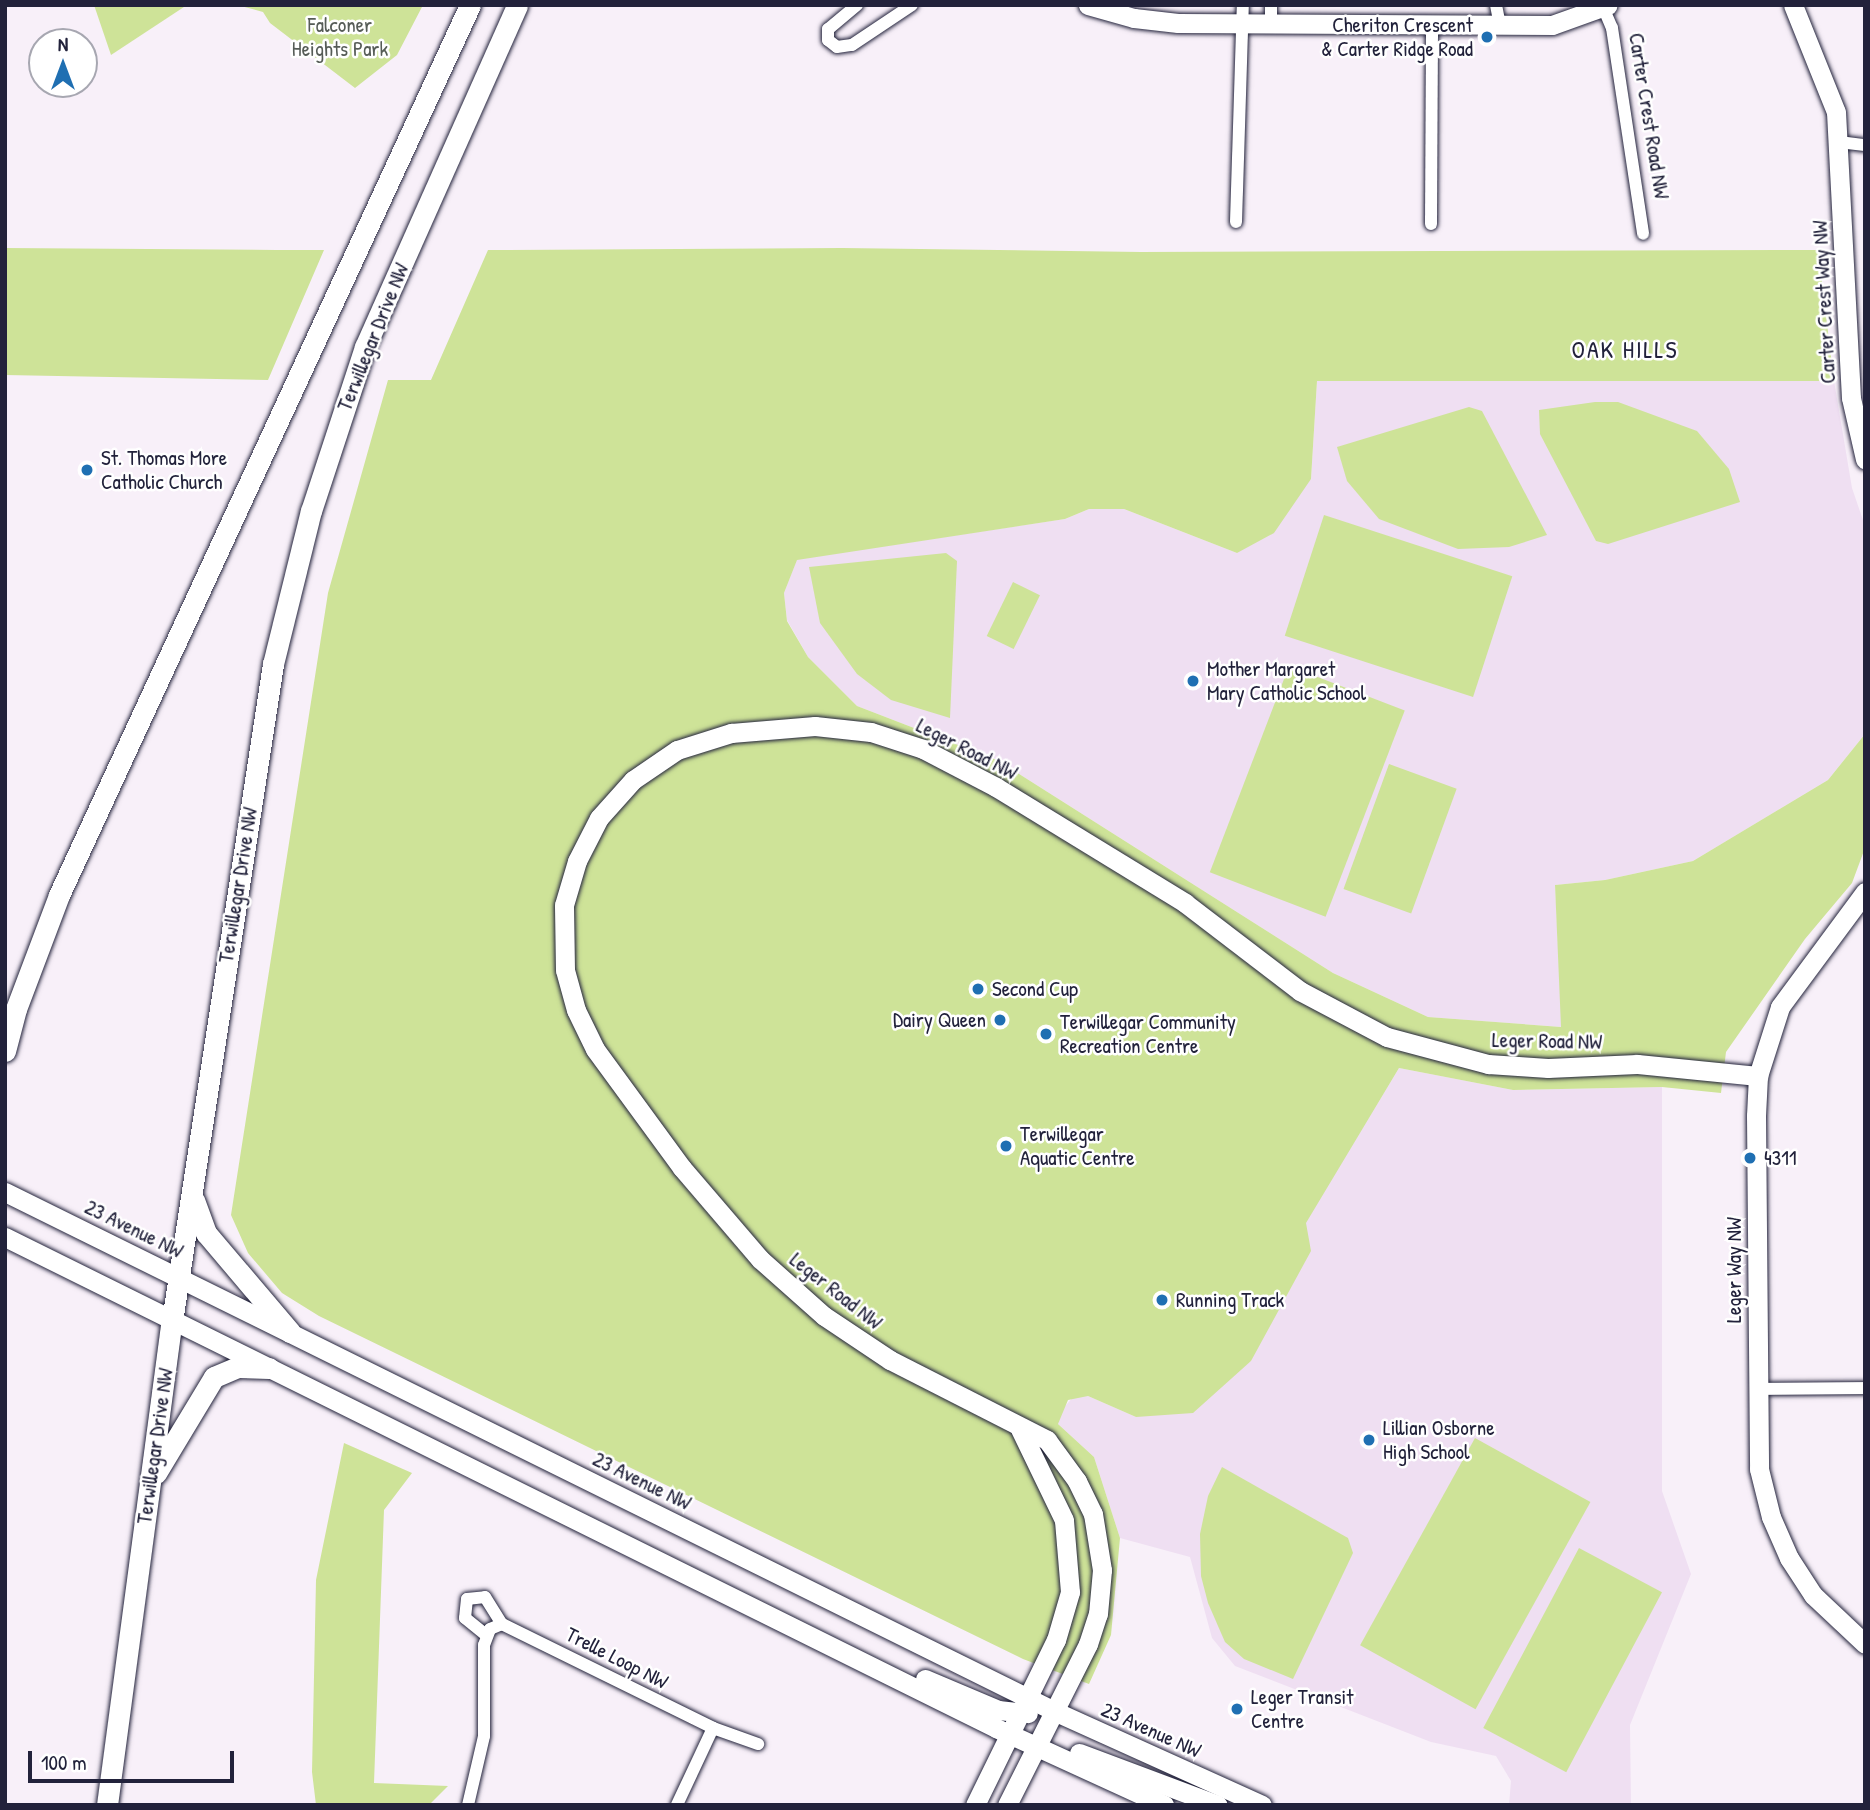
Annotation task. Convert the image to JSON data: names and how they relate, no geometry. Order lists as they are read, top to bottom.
{
  "streets": {
    "main road": ["Terwillegar Drive NW"],
    "street": [
      "Carter Crest Road NW",
      "Carter Crest Way NW",
      "Leger Road NW",
      "23 Avenue NW",
      "Leger Way NW",
      "Trelle Loop NW"
    ]
  },
  "crossings": [
    ["Terwillegar Drive NW", "23 Avenue NW"],
    ["Leger Road NW", "23 Avenue NW"],
    ["Leger Road NW", "Leger Way NW"]
  ],
  "districts": ["OAK HILLS"],
  "parks": ["Falconer Heights Park"],
  "places": [
    "Cheriton Crescent & Carter Ridge Road",
    "St. Thomas More Catholic Church",
    "Mother Margaret Mary Catholic School",
    "Second Cup",
    "Dairy Queen",
    "Terwillegar Community Recreation Centre",
    "Terwillegar Aquatic Centre",
    "4311",
    "Running Track",
    "Lillian Osborne High School",
    "Leger Transit Centre"
  ],
  "scale_bar": "100 m",
  "north": "top"
}
